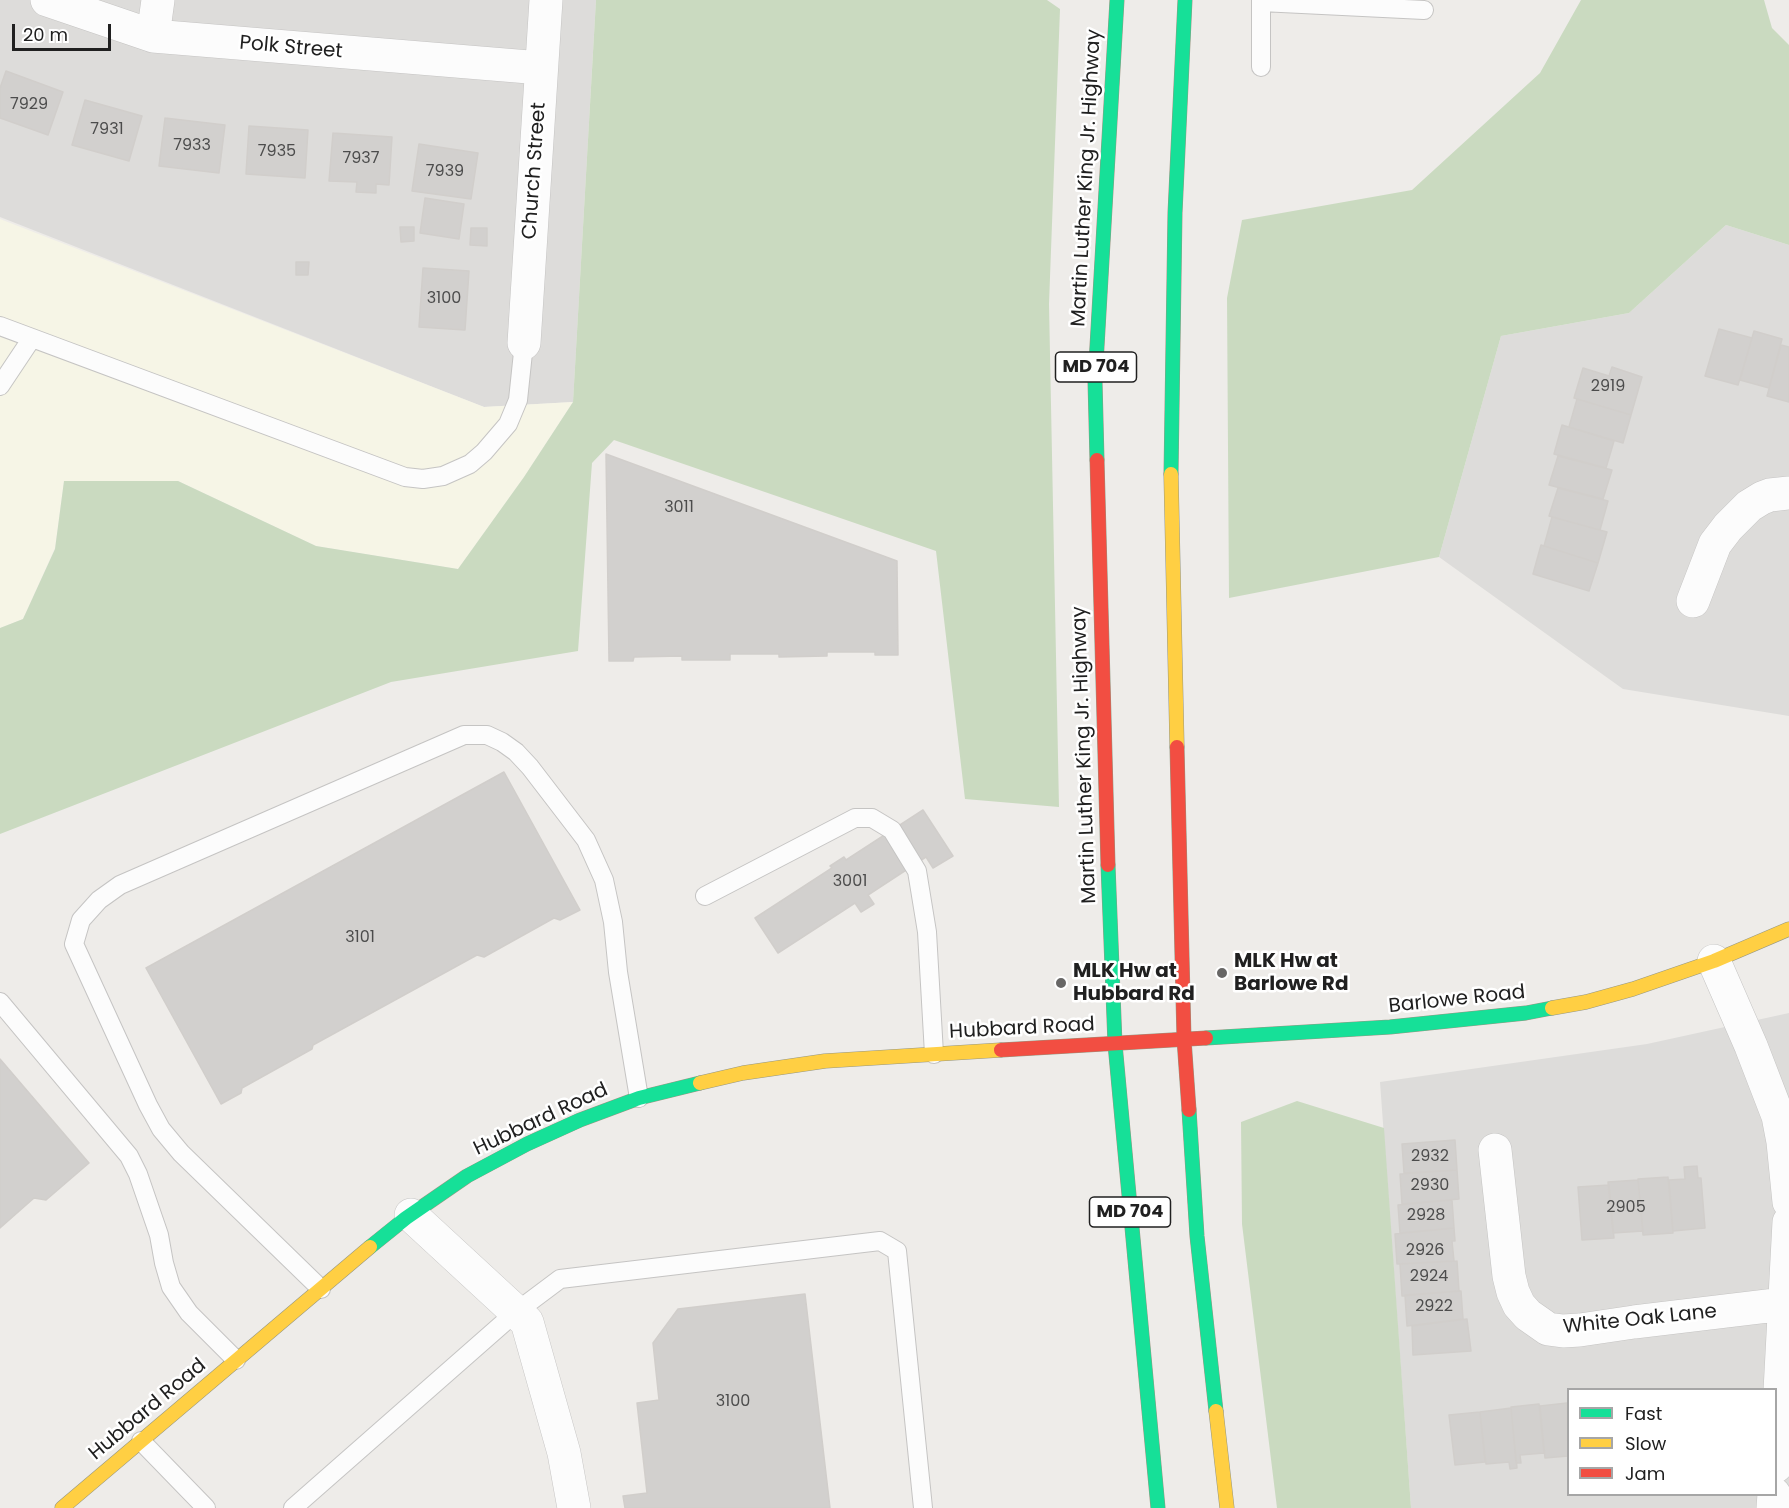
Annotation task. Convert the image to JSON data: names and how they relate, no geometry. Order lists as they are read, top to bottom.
{
  "streets": {
    "main road": [
      "Martin Luther King Jr. Highway",
      "MD 704",
      "Barlowe Road",
      "Hubbard Road"
    ],
    "street": ["Polk Street", "Church Street", "White Oak Lane"]
  },
  "crossings": [
    ["Polk Street", "Church Street"],
    ["Martin Luther King Jr. Highway", "Barlowe Road"],
    ["Martin Luther King Jr. Highway", "Hubbard Road"],
    ["MD 704", "Barlowe Road"],
    ["Barlowe Road", "Hubbard Road"]
  ],
  "places": ["MLK Hw at Barlowe Rd", "MLK Hw at Hubbard Rd"],
  "house_numbers": [
    "7929",
    "7931",
    "7933",
    "7935",
    "7937",
    "7939",
    "3100",
    "2919",
    "3011",
    "3001",
    "3101",
    "2932",
    "2930",
    "2905",
    "2928",
    "2926",
    "2924",
    "2922",
    "3100"
  ],
  "legend": ["Fast", "Slow", "Jam"],
  "scale_bar": "20 m"
}
